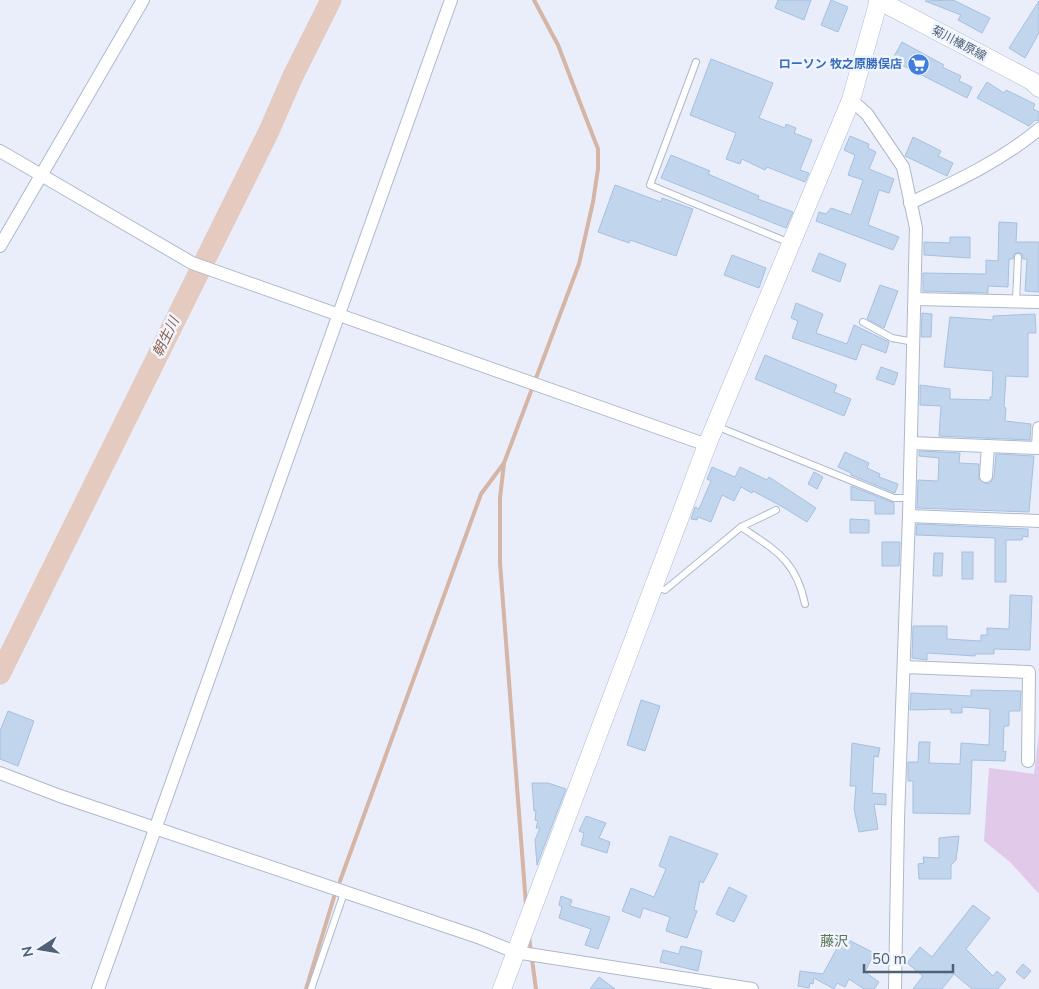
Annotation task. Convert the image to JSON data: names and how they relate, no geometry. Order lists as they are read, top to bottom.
{
  "streets": {
    "street": ["菊川榛原線"]
  },
  "districts": ["藤沢"],
  "water": ["朝生川"],
  "places": {
    "supermarket": ["ローソン 牧之原勝俣店"]
  },
  "scale_bar": "50 m",
  "north": "left"
}
